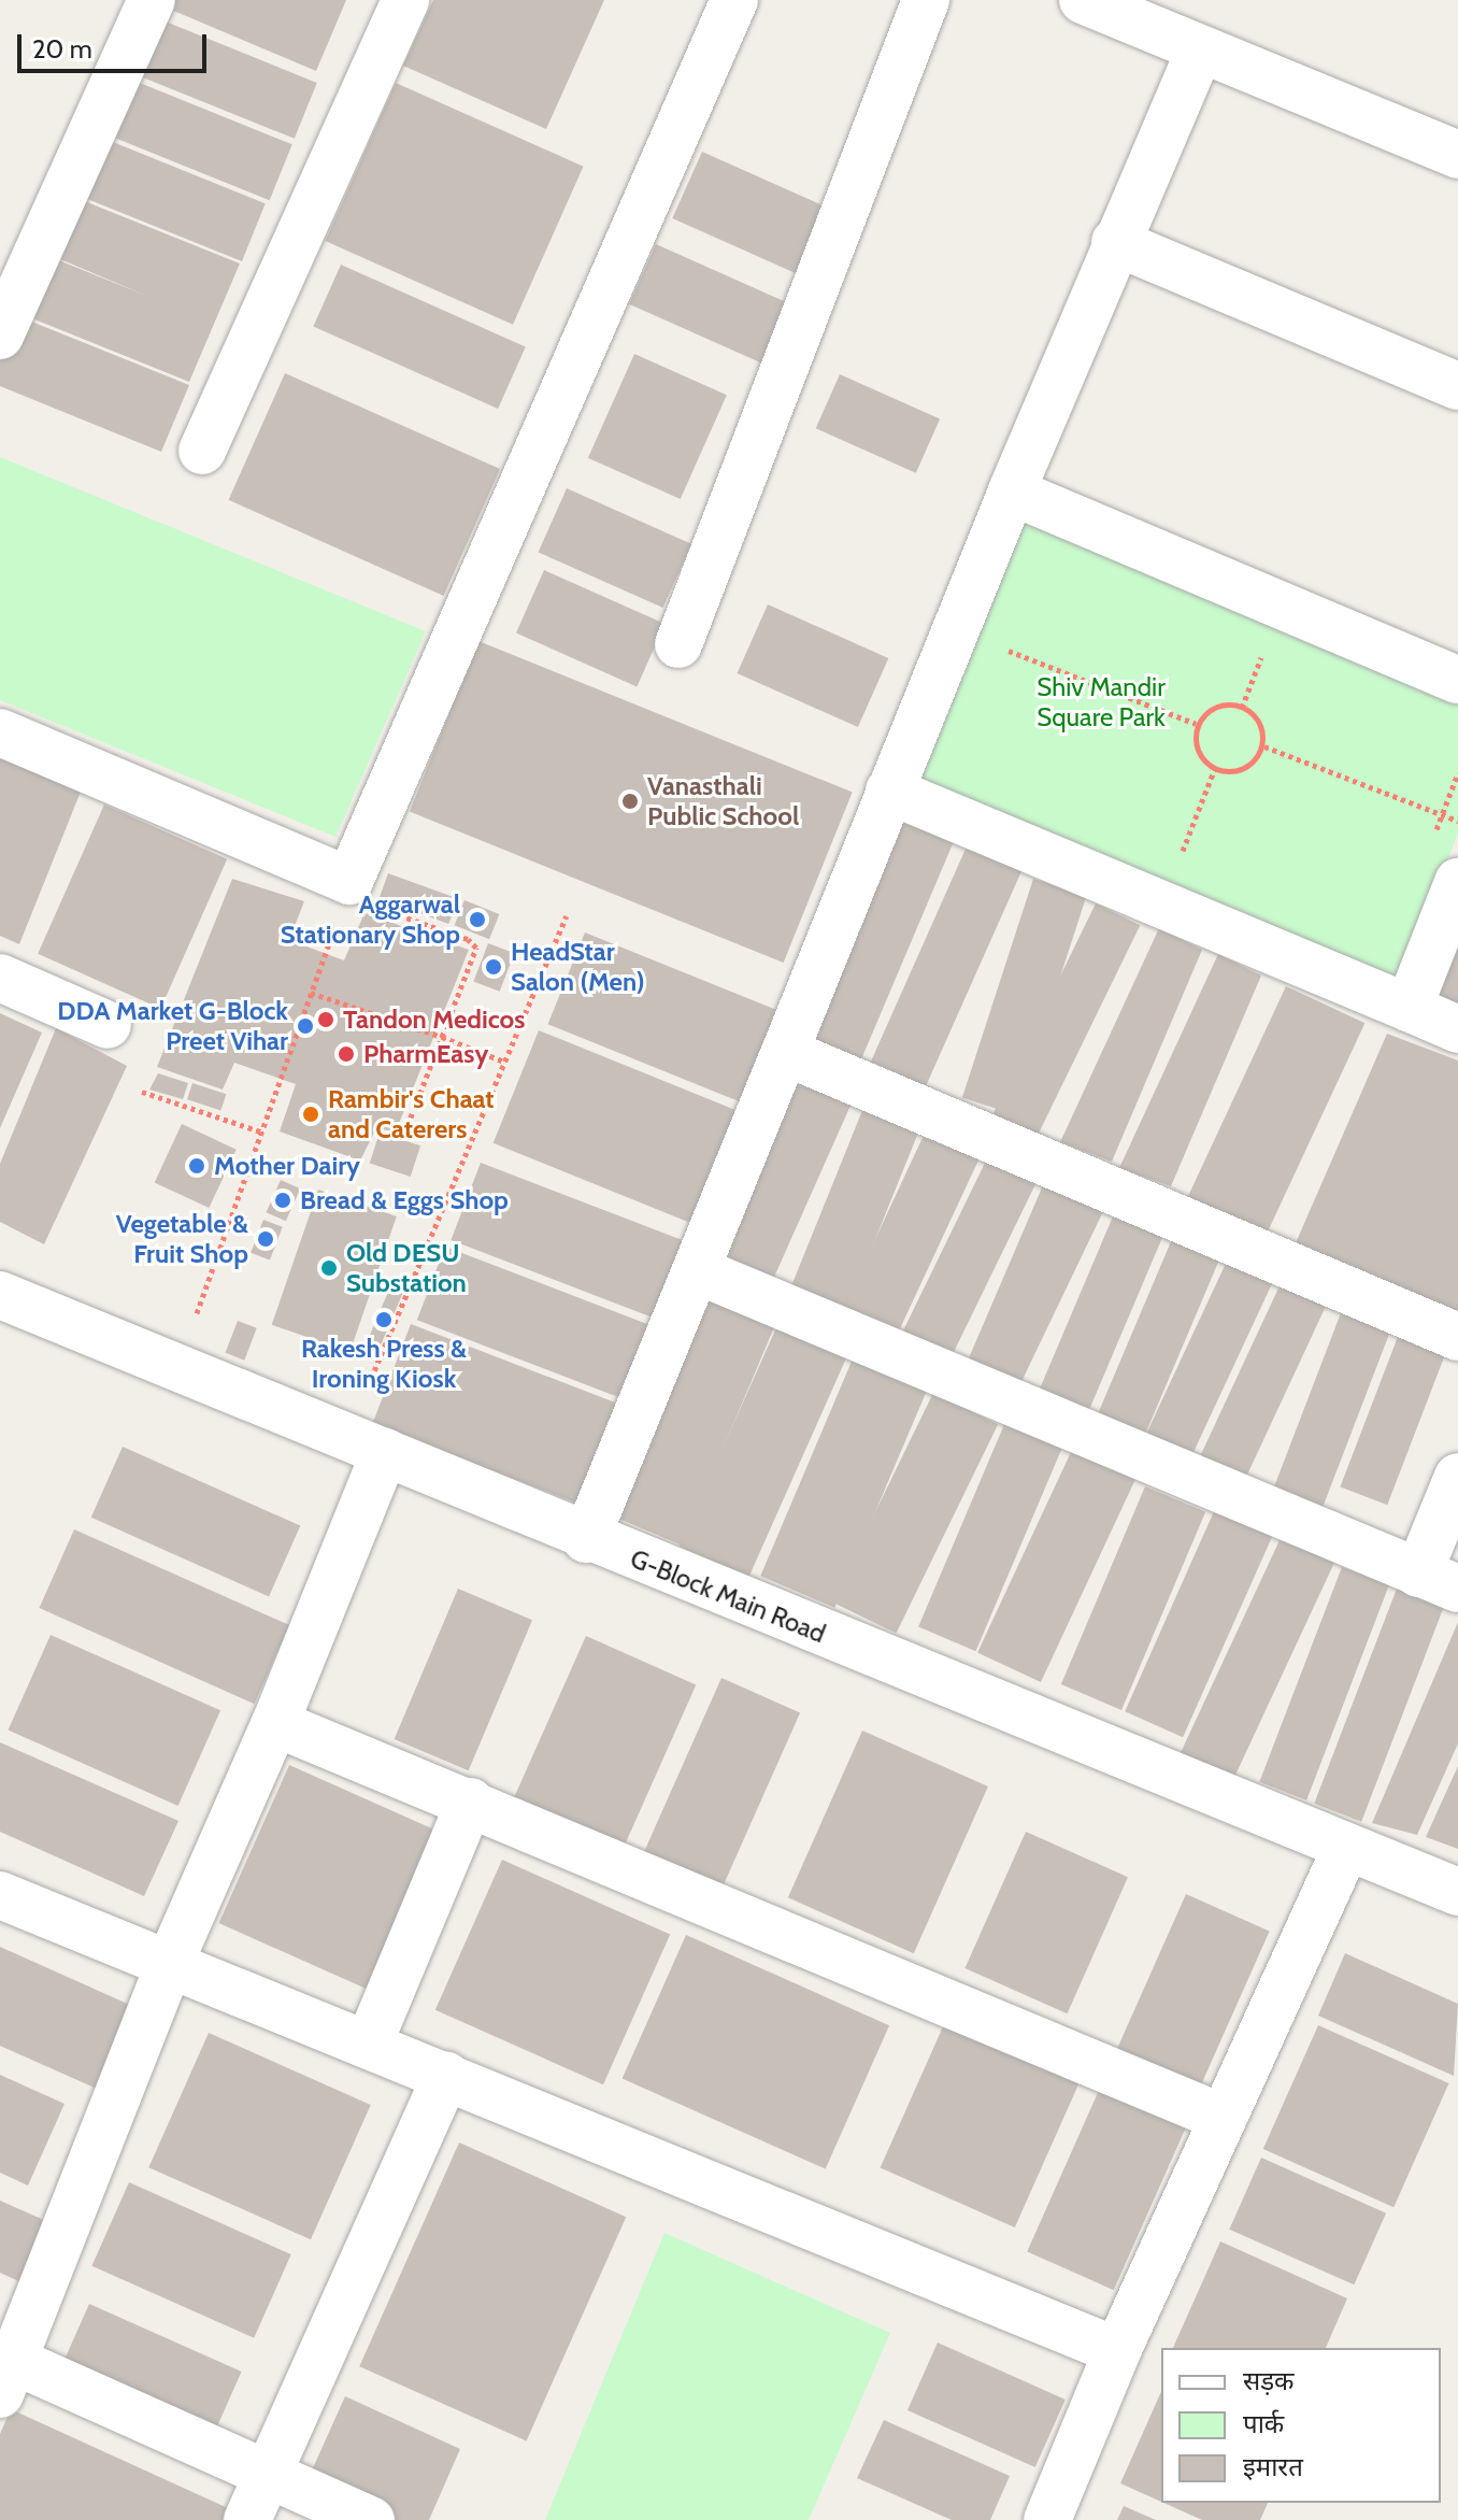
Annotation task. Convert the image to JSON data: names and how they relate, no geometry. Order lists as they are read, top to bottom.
{
  "streets": {
    "street": ["G-Block Main Road"]
  },
  "parks": ["Shiv Mandir Square Park"],
  "places": [
    "Vanasthali Public School",
    "Aggarwal Stationary Shop",
    "HeadStar Salon (Men)",
    "Tandon Medicos",
    "DDA Market G-Block Preet Vihar",
    "PharmEasy",
    "Rambir's Chaat and Caterers",
    "Mother Dairy",
    "Bread & Eggs Shop",
    "Vegetable & Fruit Shop",
    "Old DESU Substation",
    "Rakesh Press & Ironing Kiosk"
  ],
  "legend": ["सड़क", "पार्क", "इमारत"],
  "scale_bar": "20 m"
}
